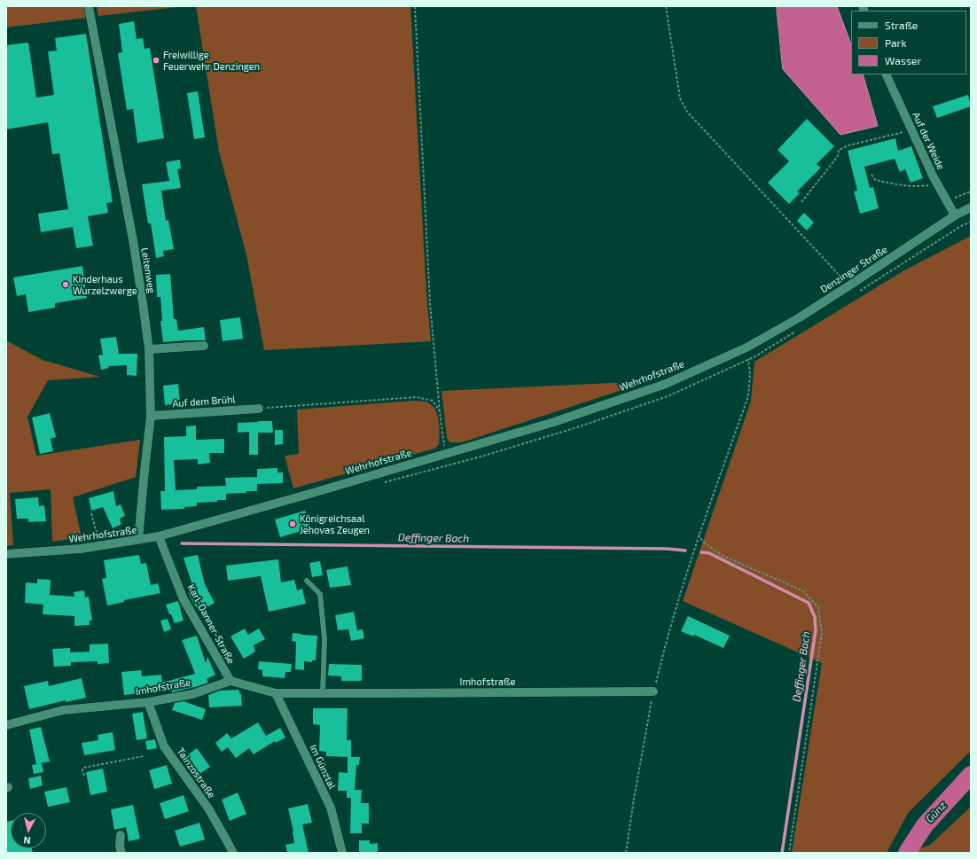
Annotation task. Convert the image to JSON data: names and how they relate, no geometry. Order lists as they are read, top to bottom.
{
  "streets": {
    "street": [
      "Auf der Weide",
      "Denzinger Straße",
      "Leitenweg",
      "Wehrhofstraße",
      "Auf dem Brühl",
      "Karl-Danner-Straße",
      "Imhofstraße",
      "Im Günztal",
      "Tainzostraße"
    ]
  },
  "crossings": [
    ["Auf der Weide", "Denzinger Straße"],
    ["Denzinger Straße", "Wehrhofstraße"],
    ["Leitenweg", "Wehrhofstraße"],
    ["Leitenweg", "Auf dem Brühl"],
    ["Wehrhofstraße", "Karl-Danner-Straße"],
    ["Karl-Danner-Straße", "Imhofstraße"],
    ["Imhofstraße", "Im Günztal"],
    ["Imhofstraße", "Tainzostraße"]
  ],
  "water": ["Deffinger Bach", "Günz"],
  "places": ["Freiwillige Feuerwehr Denzingen", "Kinderhaus Wurzelzwerge", "Königreichsaal Jehovas Zeugen"],
  "legend": ["Straße", "Park", "Wasser"],
  "north": "bottom"
}
